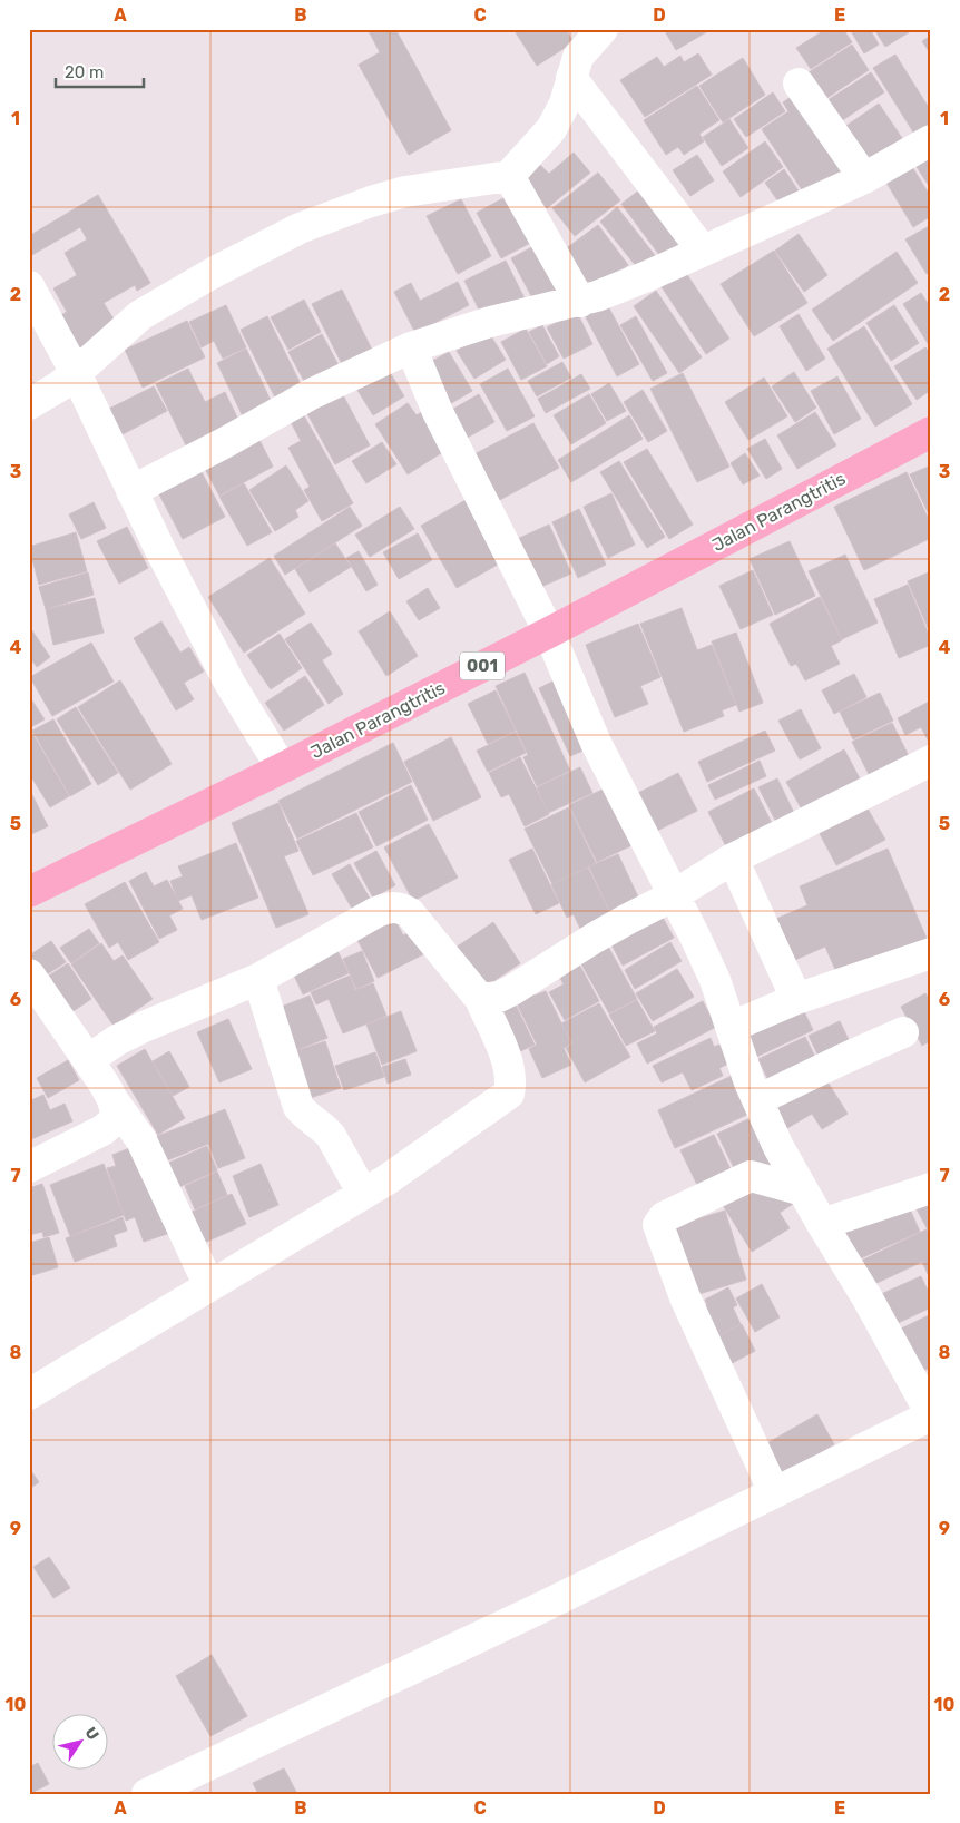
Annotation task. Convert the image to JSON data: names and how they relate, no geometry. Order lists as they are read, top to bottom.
{
  "streets": {
    "main road": ["Jalan Parangtritis", "001"]
  },
  "scale_bar": "20 m",
  "north": "top right",
  "grid": {
    "columns": [
      "A",
      "B",
      "C",
      "D",
      "E"
    ],
    "rows": [
      "1",
      "2",
      "3",
      "4",
      "5",
      "6",
      "7",
      "8",
      "9",
      "10"
    ]
  }
}
